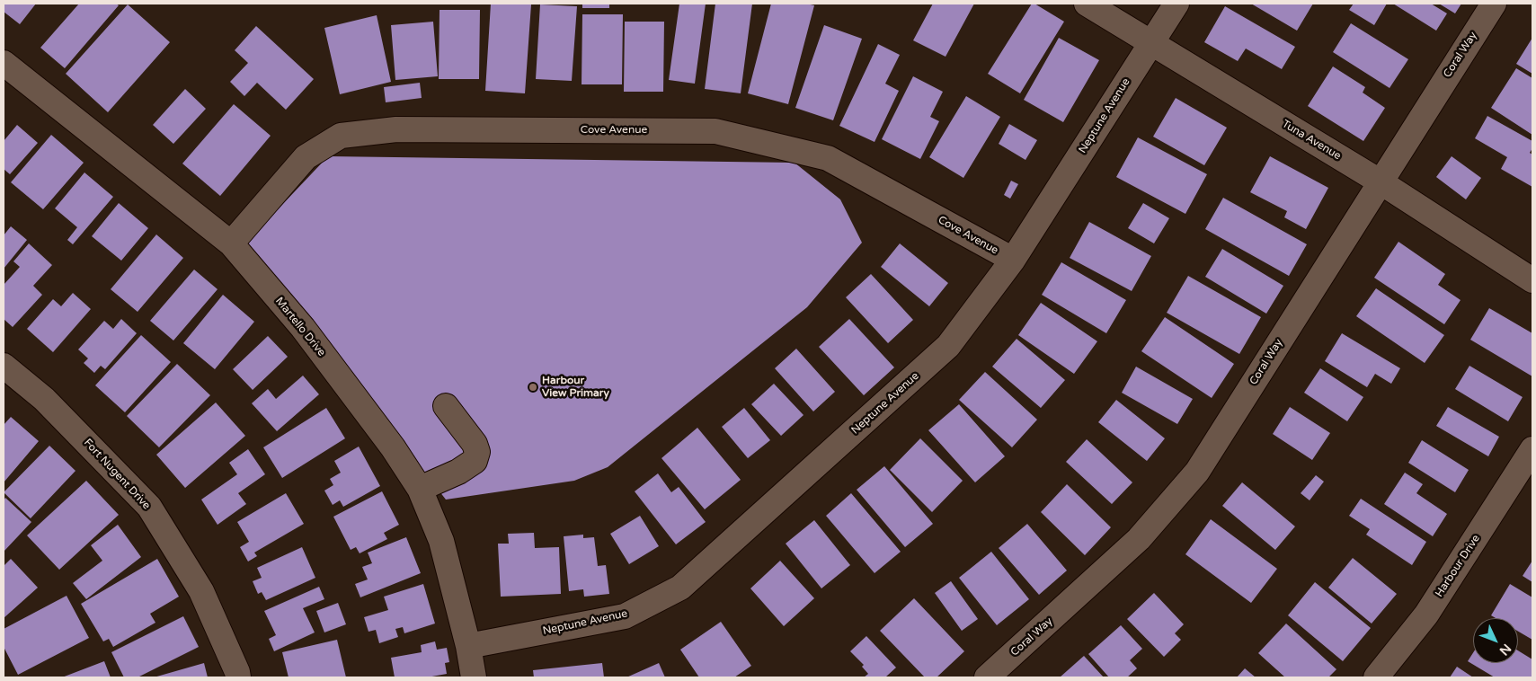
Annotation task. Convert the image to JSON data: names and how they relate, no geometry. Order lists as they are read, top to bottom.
{
  "streets": {
    "street": [
      "Coral Way",
      "Neptune Avenue",
      "Cove Avenue",
      "Tuna Avenue",
      "Martello Drive",
      "Fort Nugent Drive",
      "Harbour Drive"
    ]
  },
  "crossings": [
    ["Coral Way", "Tuna Avenue"],
    ["Neptune Avenue", "Cove Avenue"],
    ["Neptune Avenue", "Tuna Avenue"],
    ["Neptune Avenue", "Martello Drive"],
    ["Cove Avenue", "Martello Drive"]
  ],
  "places": ["Harbour View Primary"],
  "north": "bottom right"
}
